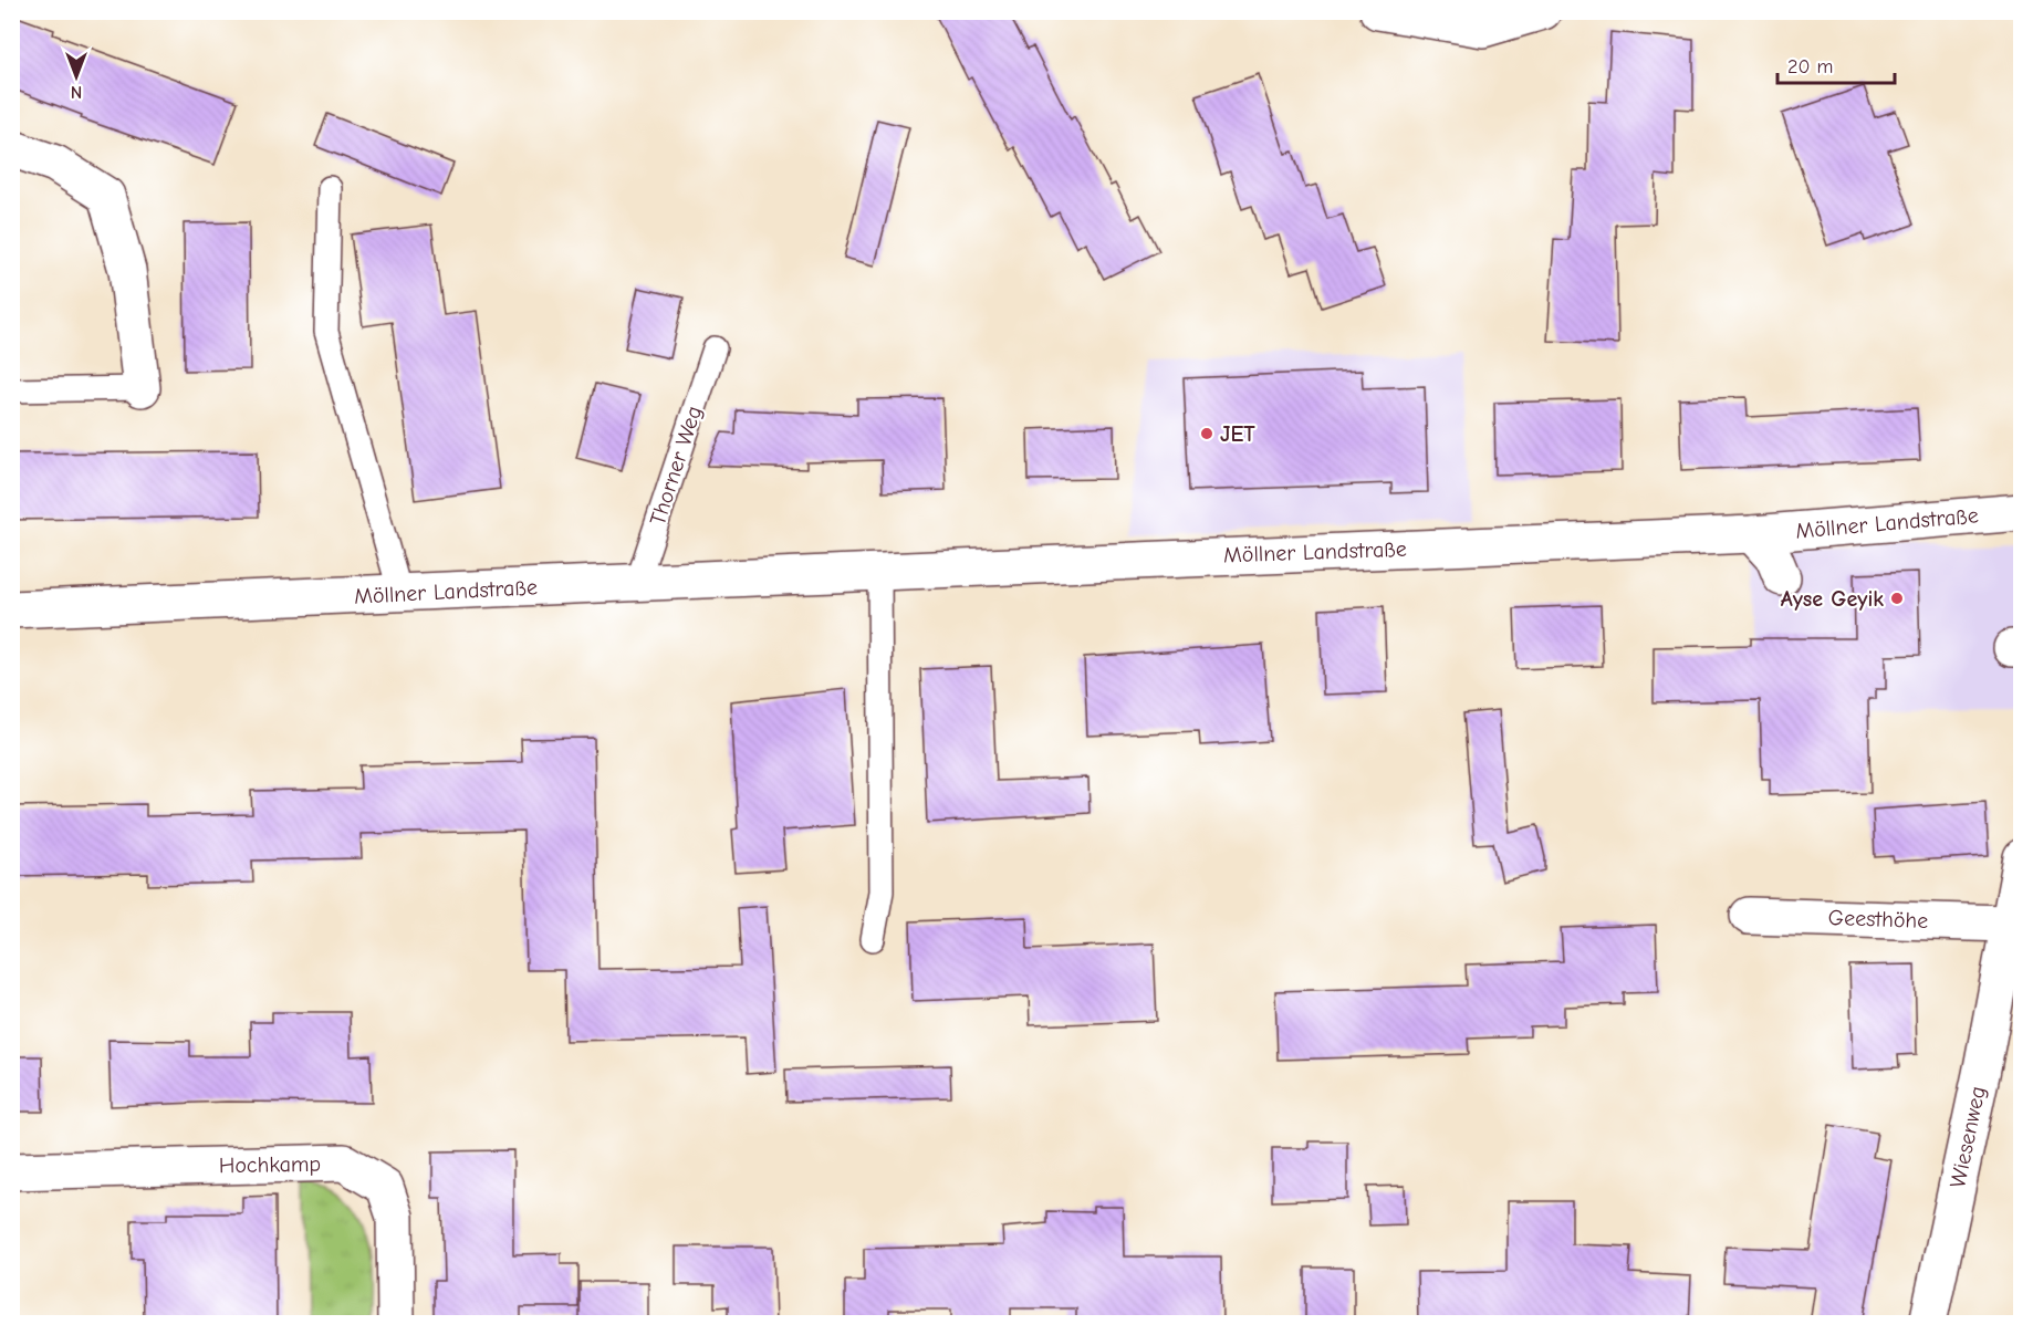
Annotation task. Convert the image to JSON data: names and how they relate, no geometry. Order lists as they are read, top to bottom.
{
  "streets": {
    "main road": [
      "Möllner Landstraße",
      "Geesthöhe",
      "Wiesenweg",
      "Hochkamp"
    ],
    "lane": ["Thorner Weg"]
  },
  "crossings": [
    ["Thorner Weg", "Möllner Landstraße"],
    ["Geesthöhe", "Wiesenweg"]
  ],
  "places": ["JET", "Ayse Geyik"],
  "scale_bar": "20 m",
  "north": "bottom"
}
